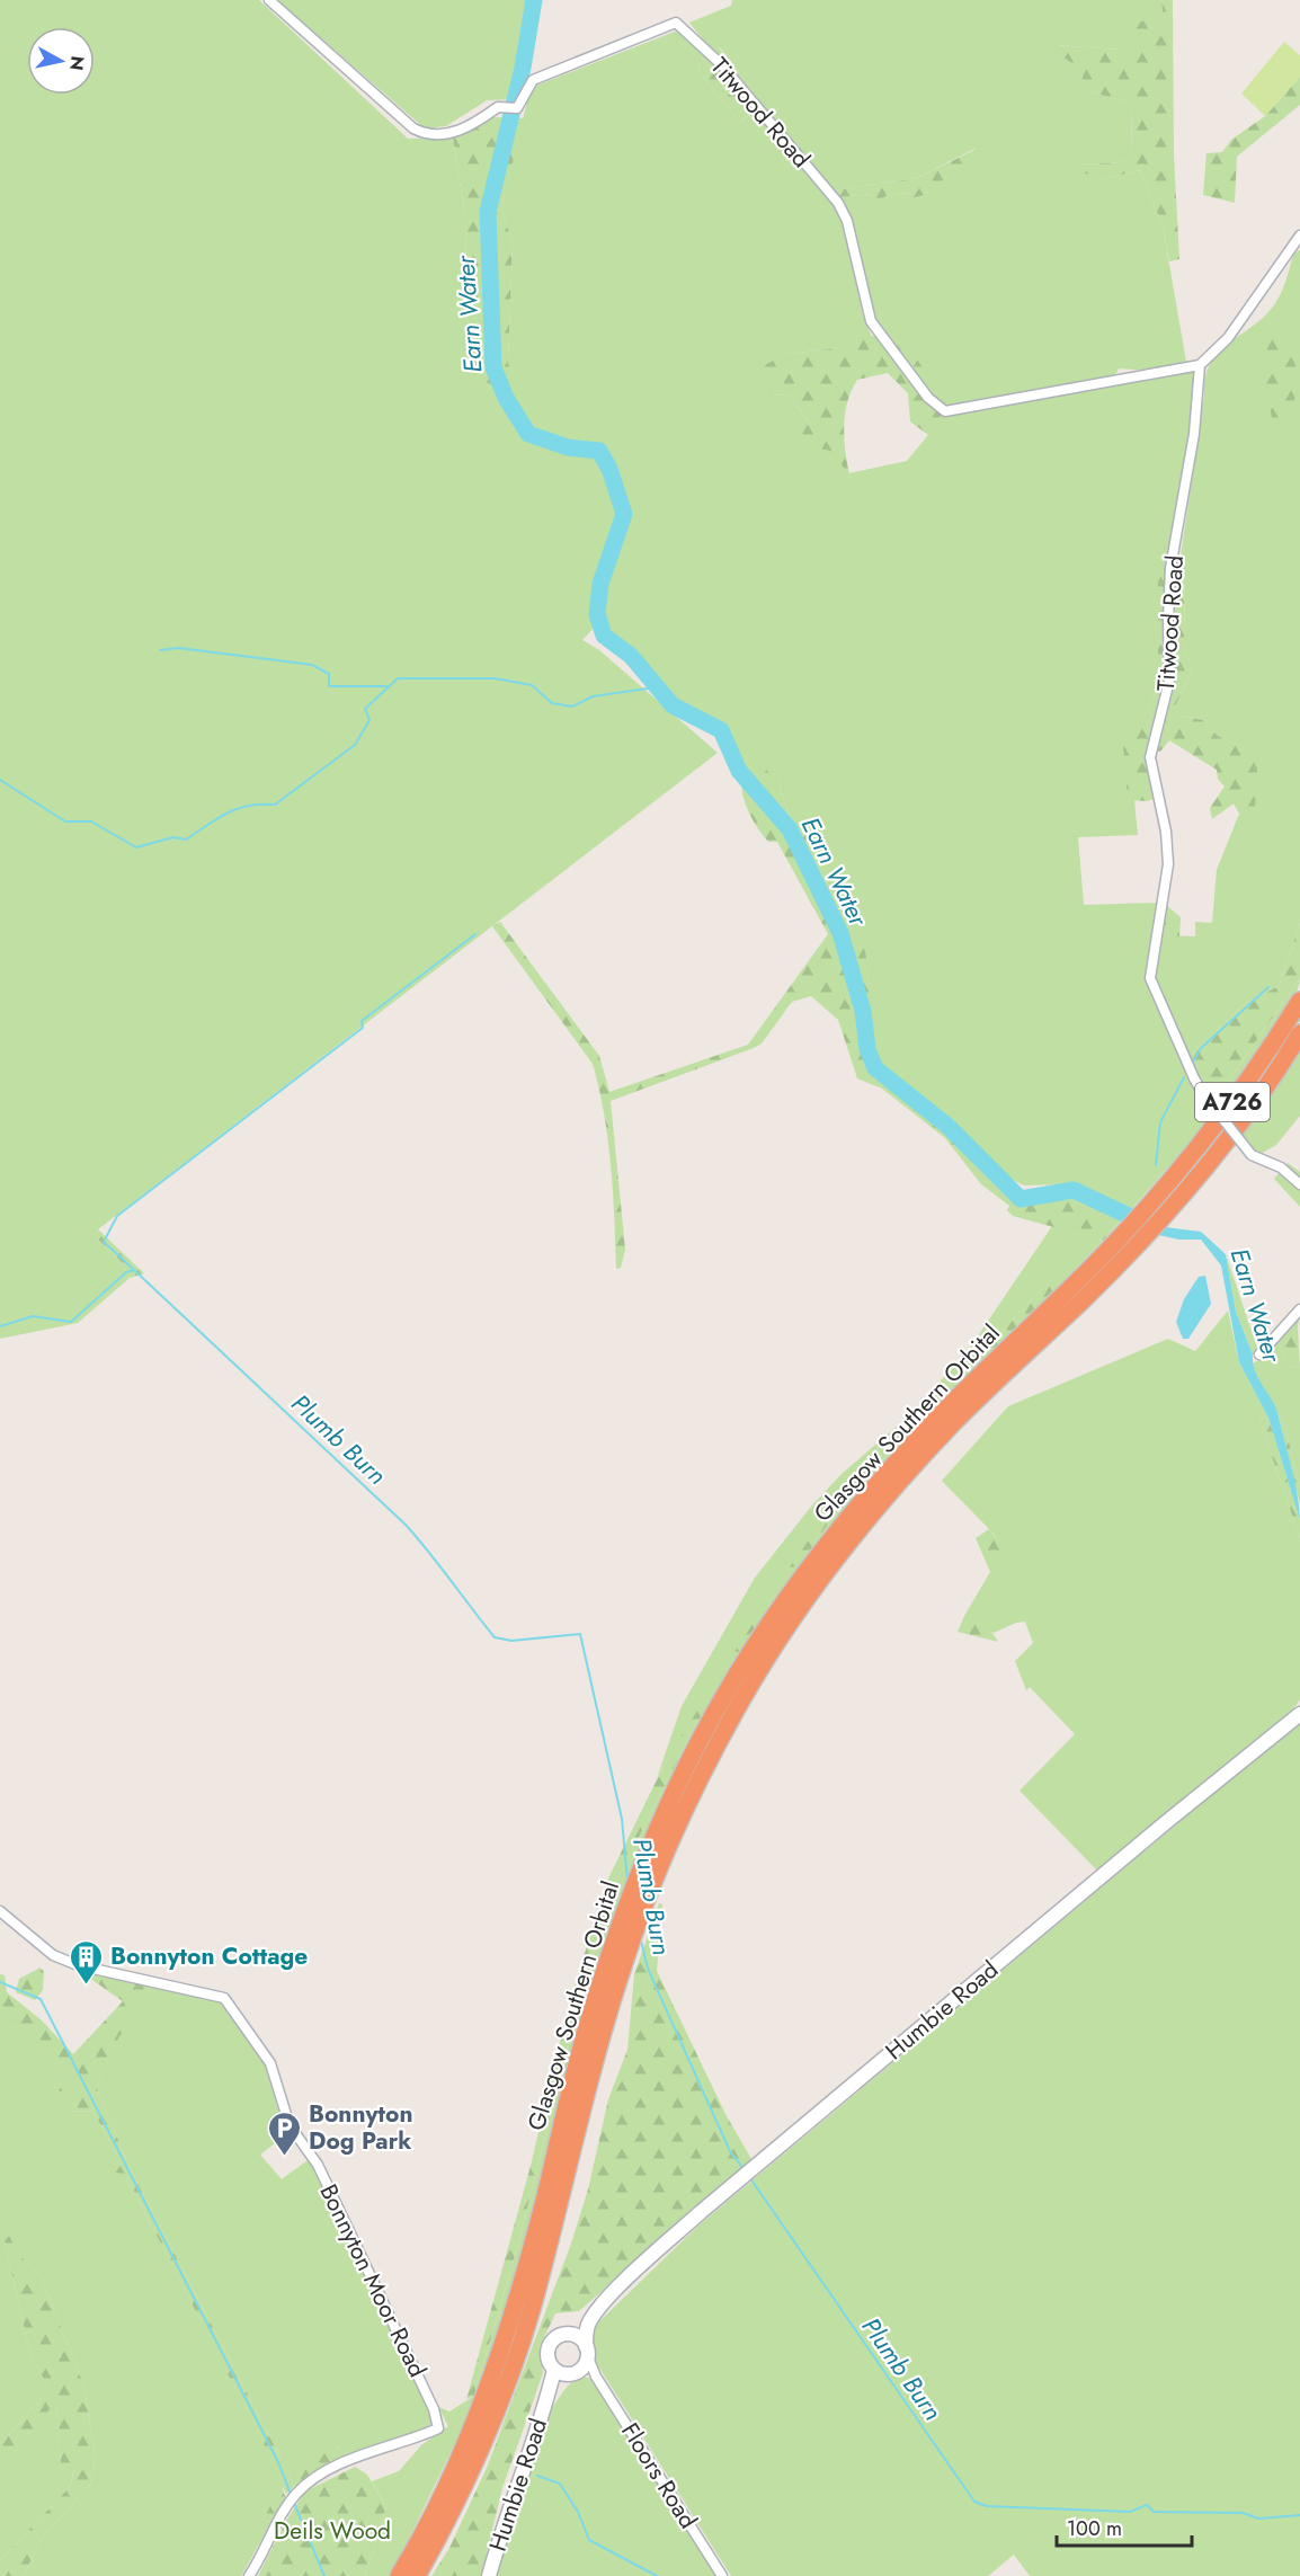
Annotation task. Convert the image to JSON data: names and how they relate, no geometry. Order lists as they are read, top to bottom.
{
  "streets": {
    "highway": ["A726", "Glasgow Southern Orbital"],
    "street": [
      "Titwood Road",
      "Humbie Road",
      "Bonnyton Moor Road",
      "Floors Road"
    ]
  },
  "crossings": [
    ["Humbie Road", "Floors Road"]
  ],
  "water": ["Earn Water", "Plumb Burn"],
  "parks": ["Deils Wood"],
  "places": {
    "building": ["Bonnyton Cottage"],
    "parking": ["Bonnyton Dog Park"]
  },
  "scale_bar": "100 m",
  "north": "right"
}
